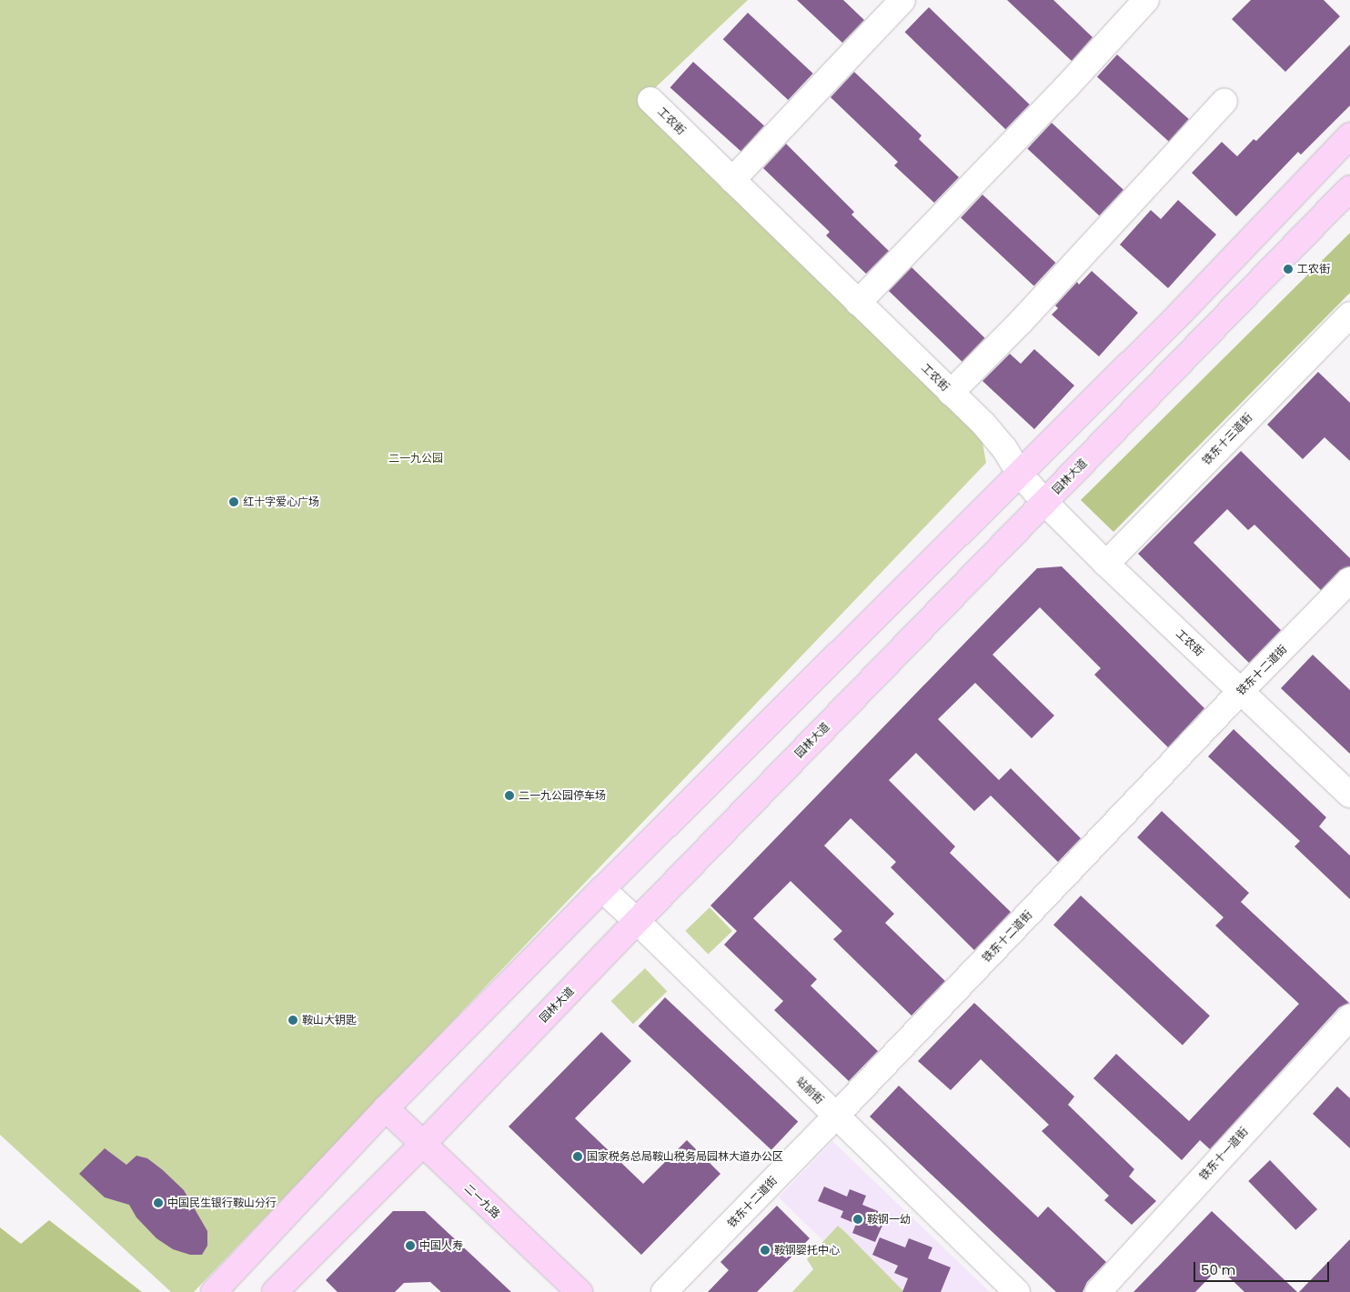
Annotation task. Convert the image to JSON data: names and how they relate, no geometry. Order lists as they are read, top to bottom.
{
  "streets": {
    "main road": ["园林大道", "二一九路"],
    "street": [
      "工农街",
      "铁东十三道街",
      "铁东十二道街",
      "站前街",
      "铁东十一道街"
    ]
  },
  "crossings": [
    ["工农街", "铁东十三道街"],
    ["工农街", "园林大道"],
    ["工农街", "铁东十二道街"],
    ["园林大道", "站前街"],
    ["园林大道", "二一九路"],
    ["铁东十二道街", "站前街"]
  ],
  "parks": ["二一九公园"],
  "places": [
    "工农街",
    "红十字爱心广场",
    "二一九公园停车场",
    "鞍山大钥匙",
    "国家税务总局鞍山税务局园林大道办公区",
    "中国民生银行鞍山分行",
    "鞍钢一幼",
    "中国人寿",
    "鞍钢婴托中心"
  ],
  "scale_bar": "50 m"
}
